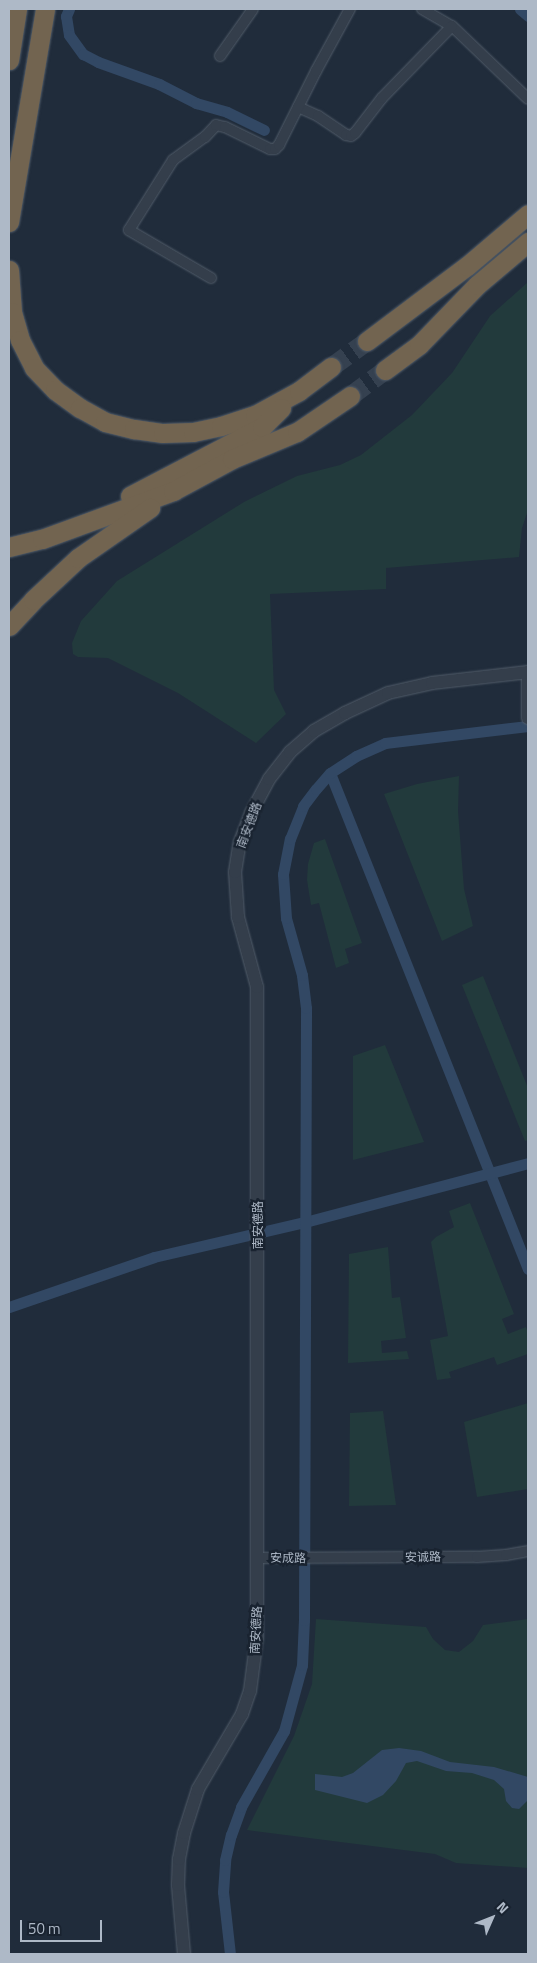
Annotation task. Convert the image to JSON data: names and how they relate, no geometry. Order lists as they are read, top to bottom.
{
  "streets": {
    "street": ["南安德路", "安诚路", "安成路"]
  },
  "crossings": [
    ["南安德路", "安成路"],
    ["安诚路", "安成路"]
  ],
  "scale_bar": "50 m",
  "north": "top right"
}
